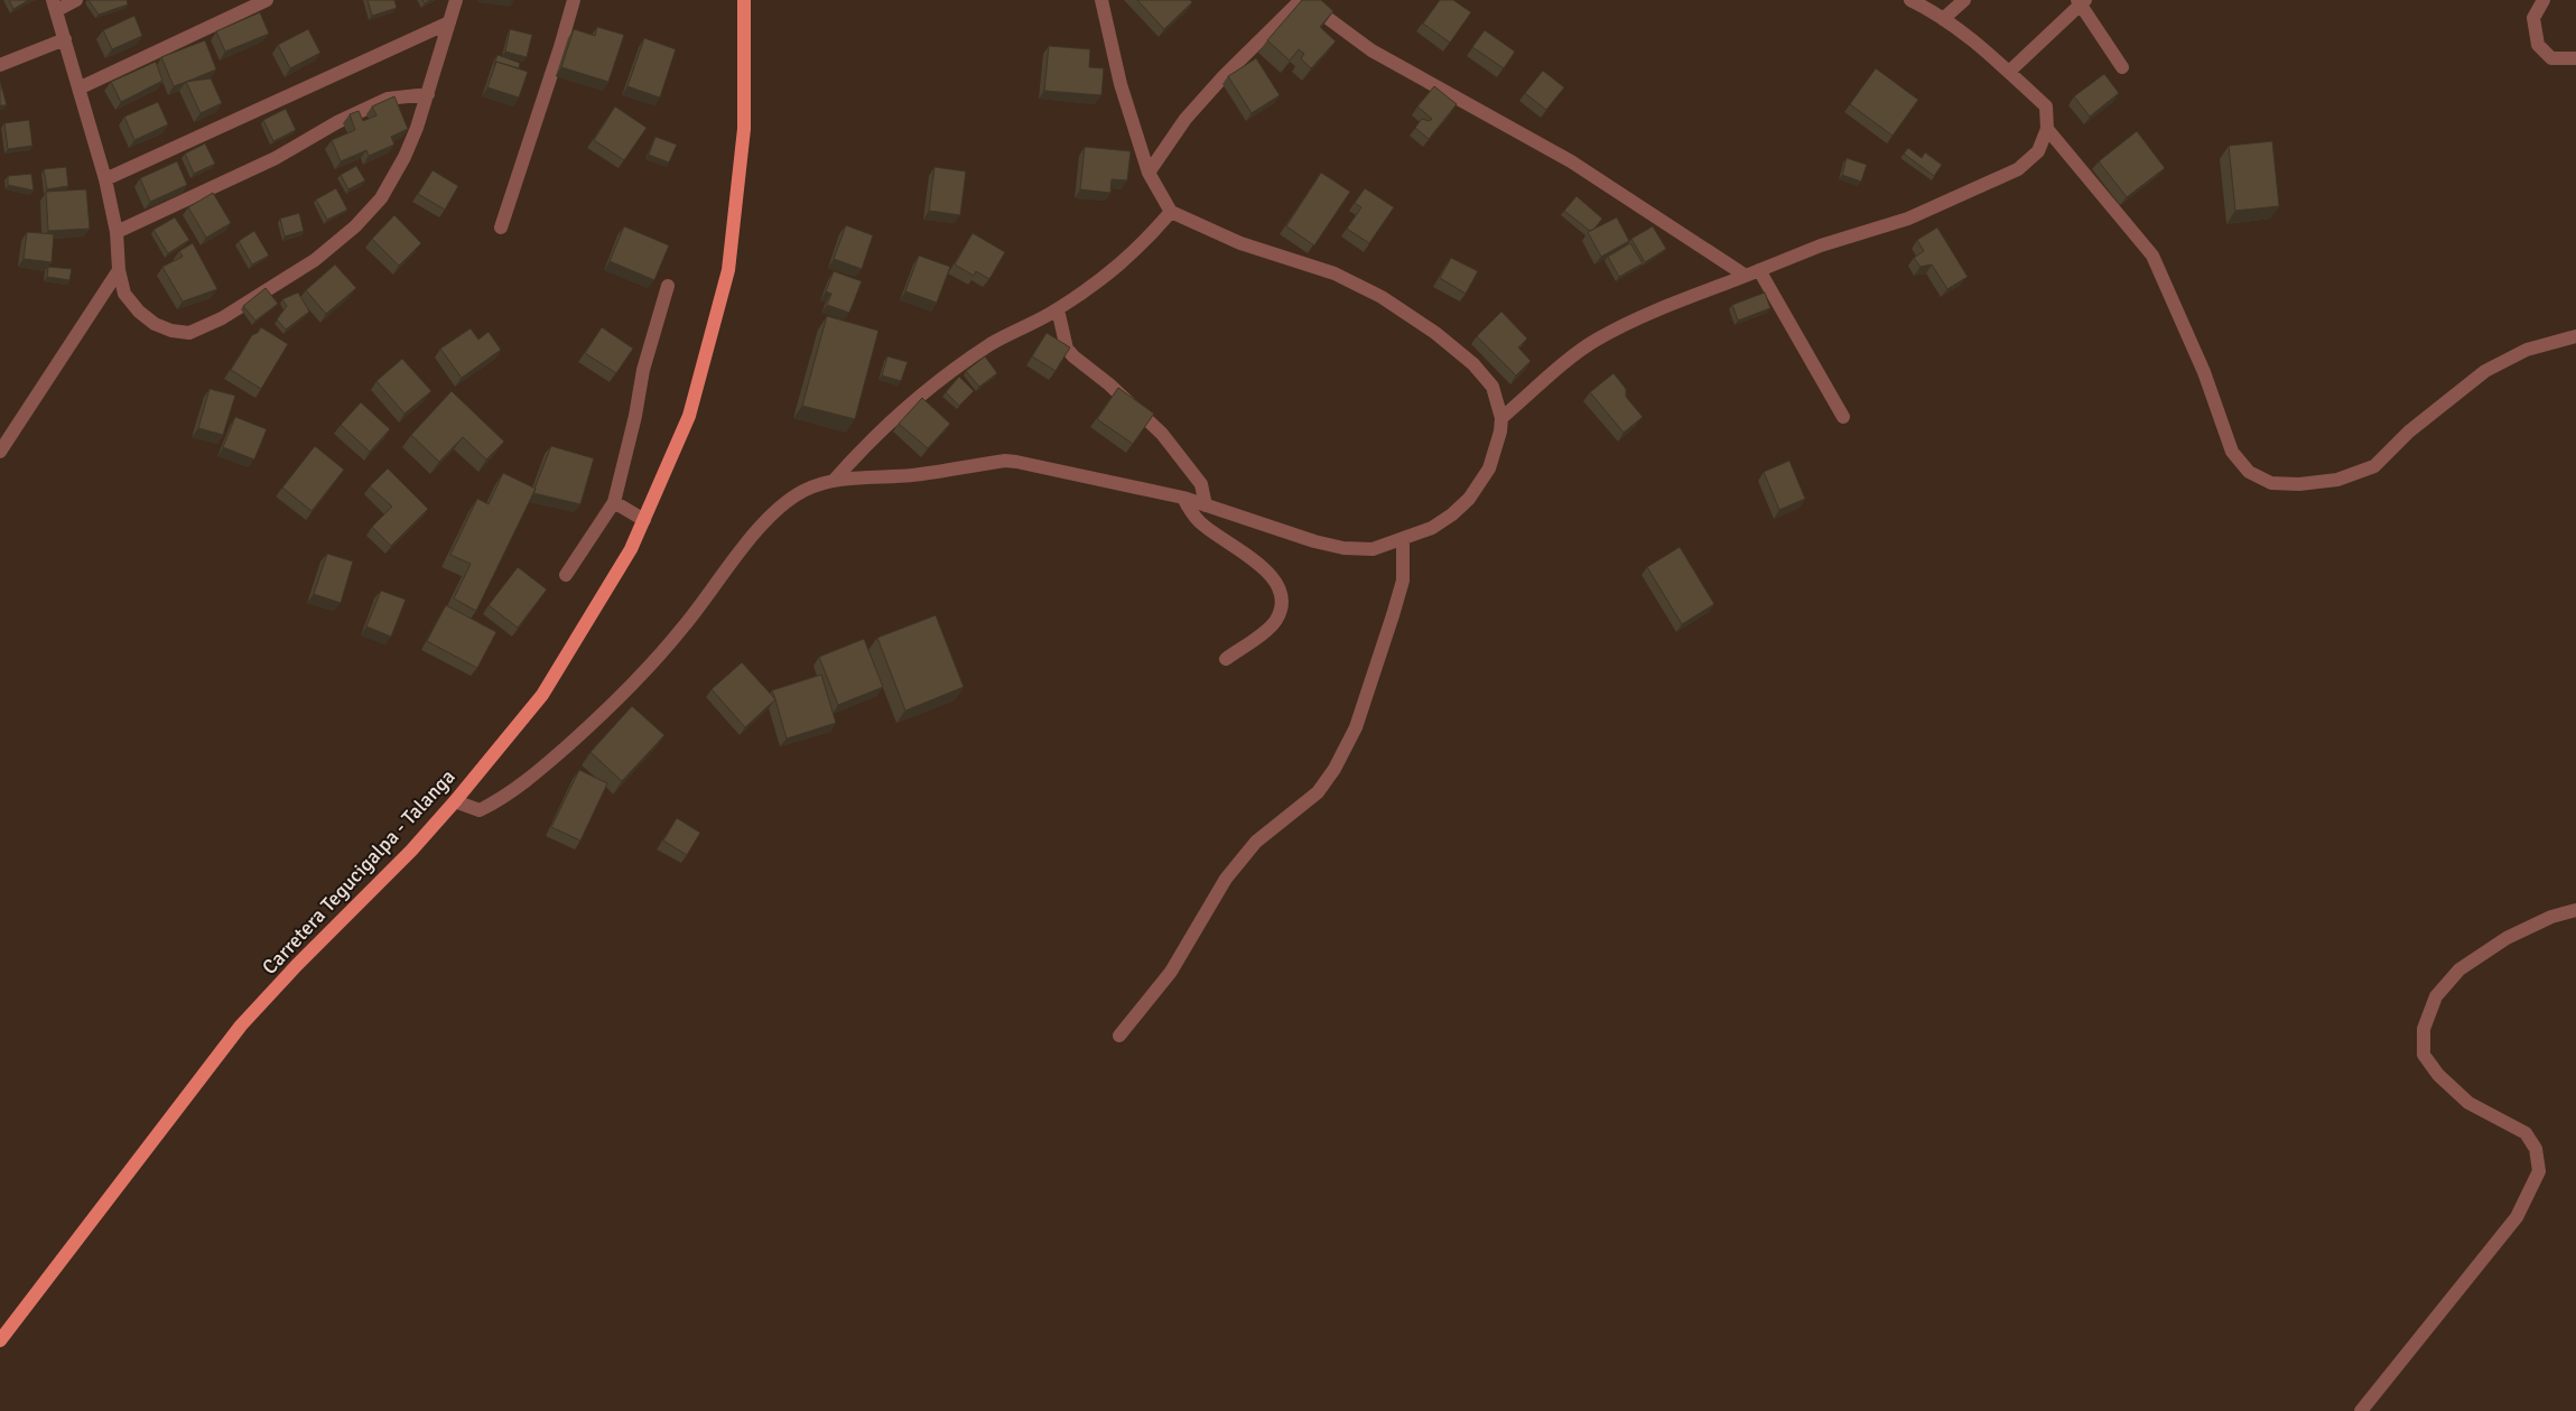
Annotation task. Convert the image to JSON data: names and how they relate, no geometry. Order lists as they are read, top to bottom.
{
  "streets": {
    "main road": ["Carretera Tegucigalpa - Talanga"]
  }
}
